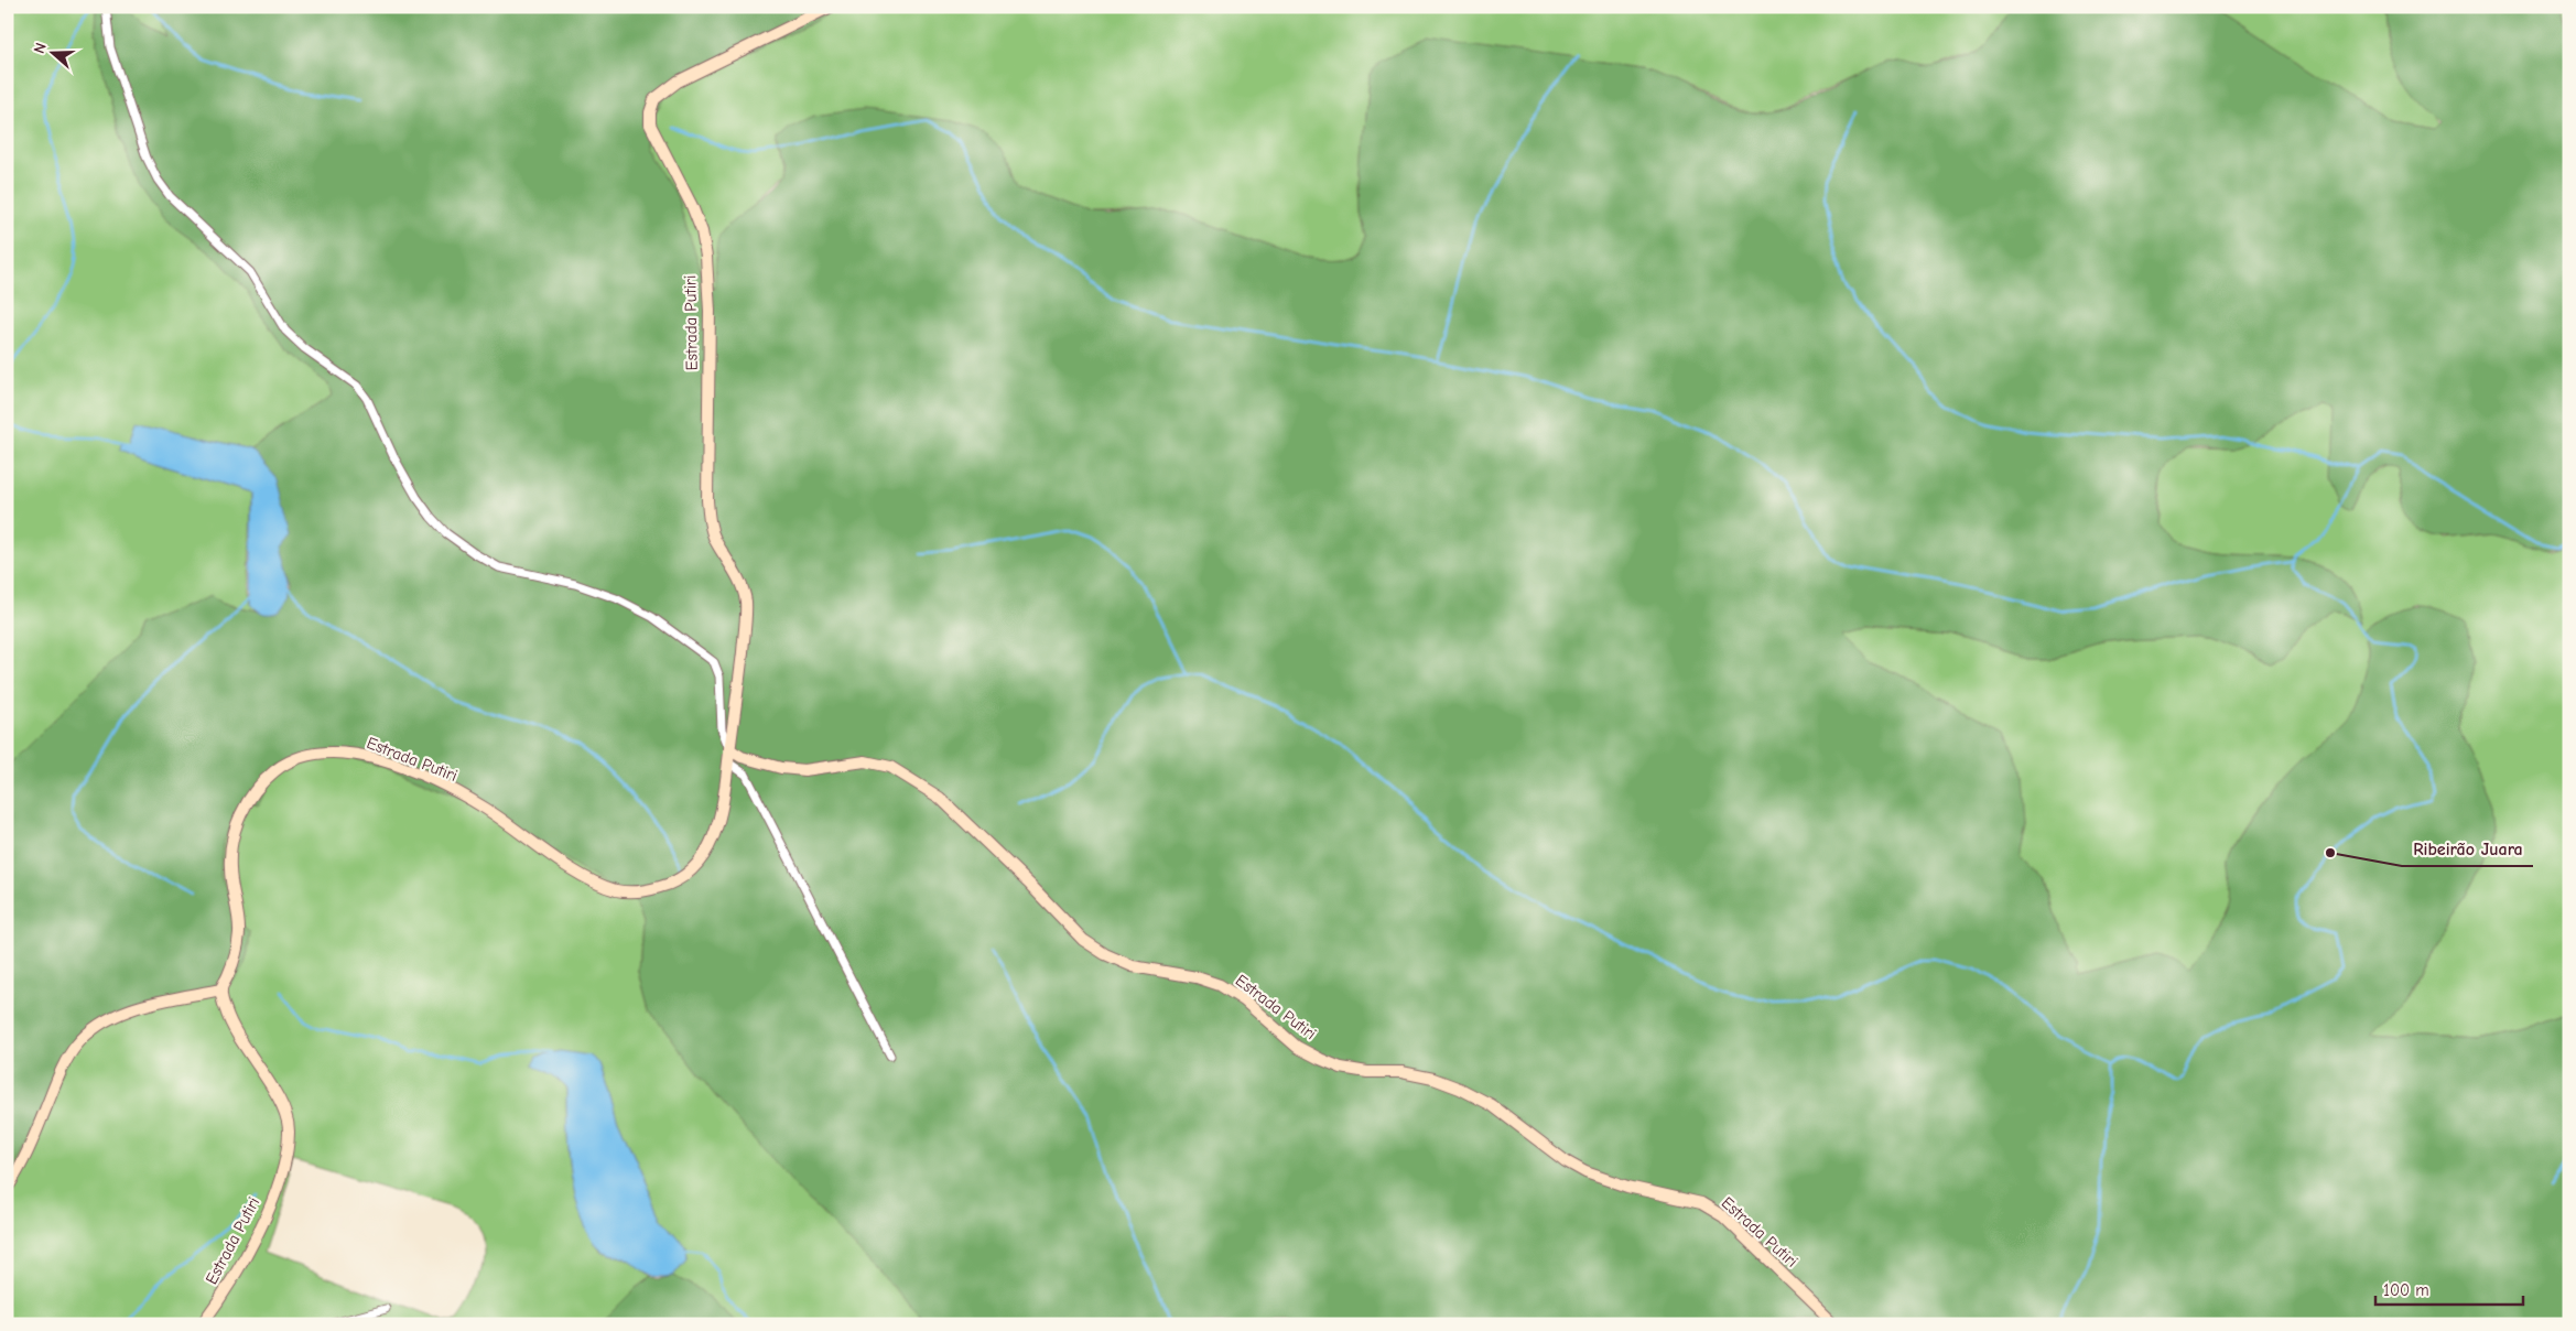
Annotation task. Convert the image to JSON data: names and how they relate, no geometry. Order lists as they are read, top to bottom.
{
  "streets": {
    "street": ["Estrada Putiri"]
  },
  "places": ["Ribeirão Juara"],
  "scale_bar": "100 m",
  "north": "left"
}
